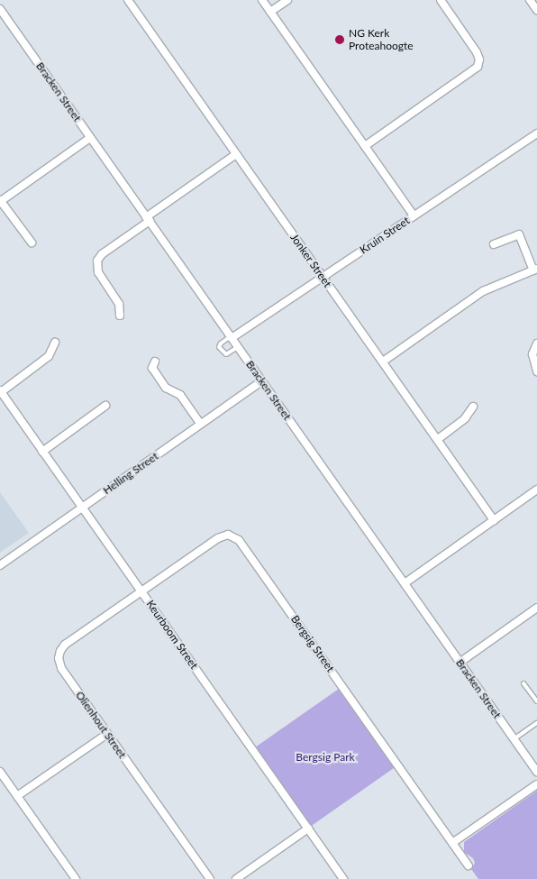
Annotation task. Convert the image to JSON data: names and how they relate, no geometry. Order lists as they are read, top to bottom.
{
  "streets": {
    "street": [
      "Bracken Street",
      "Kruin Street",
      "Jonker Street",
      "Helling Street",
      "Keurboom Street",
      "Bergsig Street",
      "Olienhout Street"
    ]
  },
  "crossings": [
    ["Bracken Street", "Kruin Street"],
    ["Bracken Street", "Helling Street"],
    ["Kruin Street", "Jonker Street"],
    ["Helling Street", "Keurboom Street"],
    ["Keurboom Street", "Bergsig Street"],
    ["Keurboom Street", "Olienhout Street"],
    ["Bergsig Street", "Olienhout Street"]
  ],
  "parks": ["Bergsig Park"],
  "places": ["NG Kerk Proteahoogte"]
}
